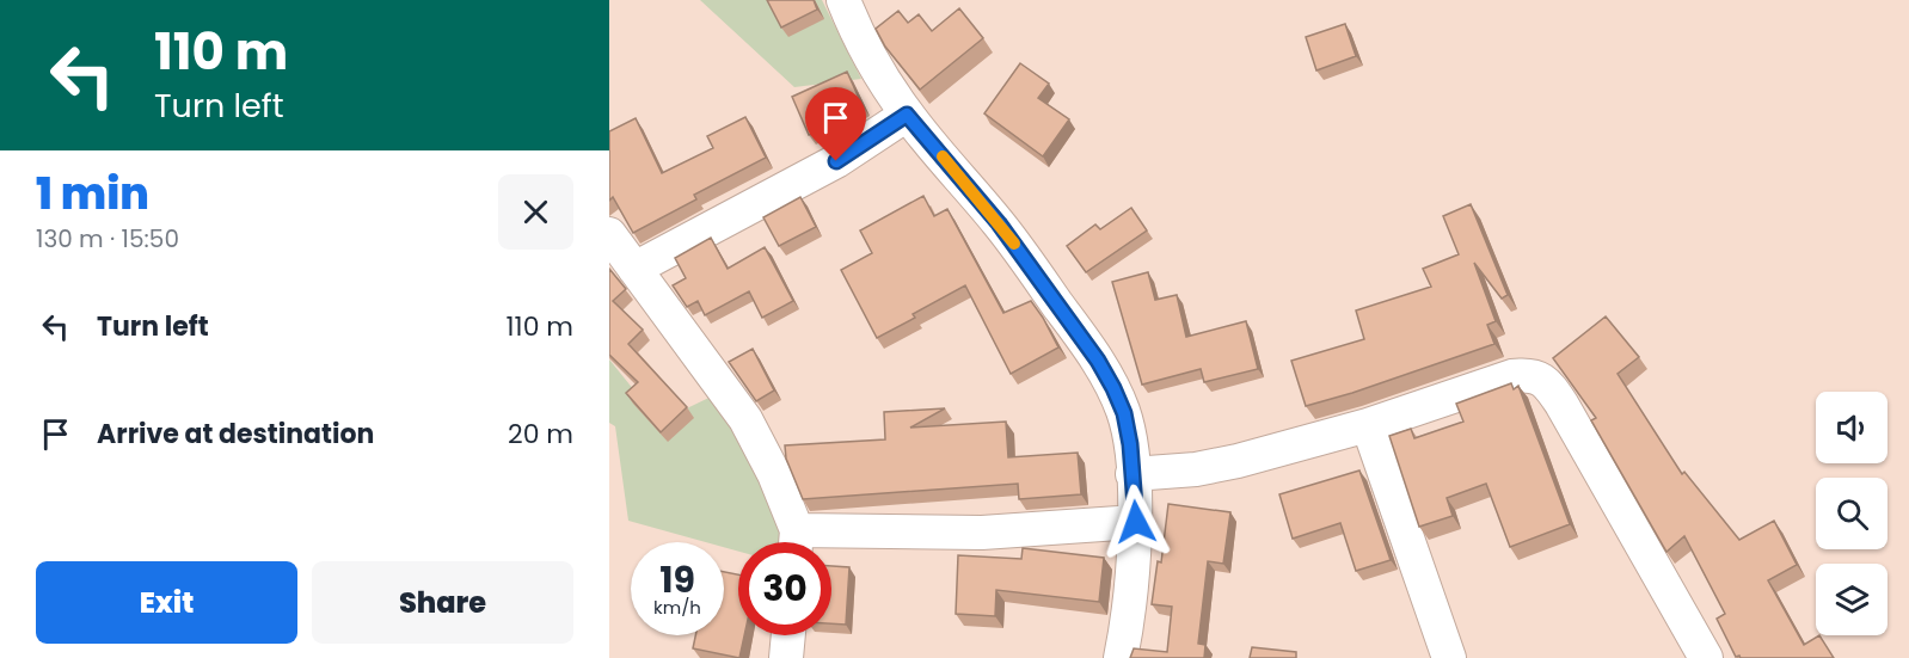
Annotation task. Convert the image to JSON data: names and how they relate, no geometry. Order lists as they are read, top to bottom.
{
  "page": {
    "turn": ["110 m", "Turn left"],
    "heading": ["1 min", "130 m · 15:50"],
    "list": [
      {
        "name": "Turn left",
        "value": "110 m"
      },
      {
        "name": "Arrive at destination",
        "value": "20 m"
      }
    ],
    "speed": "19 km/h",
    "limit": "30",
    "buttons": ["Exit", "Share"]
  }
}
